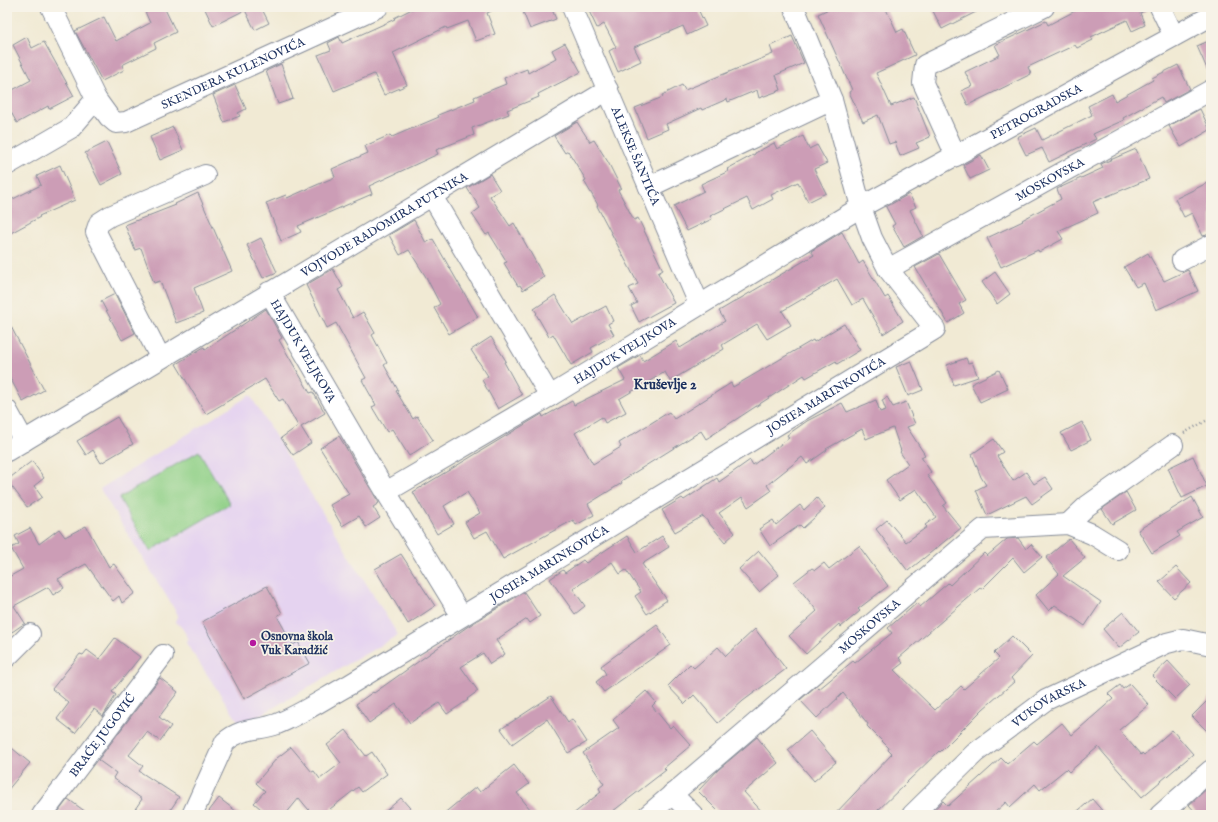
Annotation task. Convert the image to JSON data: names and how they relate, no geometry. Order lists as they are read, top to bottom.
{
  "streets": {
    "street": [
      "SKENDERA KULENOVIĆA",
      "PETROGRADSKA",
      "ALEKSE ŠANTIĆA",
      "MOSKOVSKA",
      "VOJVODE RADOMIRA PUTNIKA",
      "HAJDUK VELJKOVA",
      "JOSIFA MARINKOVIĆA",
      "VUKOVARSKA",
      "BRAĆE JUGOVIĆ"
    ]
  },
  "crossings": [
    ["PETROGRADSKA", "HAJDUK VELJKOVA"],
    ["ALEKSE ŠANTIĆA", "VOJVODE RADOMIRA PUTNIKA"],
    ["ALEKSE ŠANTIĆA", "HAJDUK VELJKOVA"],
    ["MOSKOVSKA", "JOSIFA MARINKOVIĆA"],
    ["VOJVODE RADOMIRA PUTNIKA", "HAJDUK VELJKOVA"],
    ["HAJDUK VELJKOVA", "JOSIFA MARINKOVIĆA"]
  ],
  "districts": ["Kruševlje 2"],
  "places": ["Osnovna škola Vuk Karadžić"]
}
